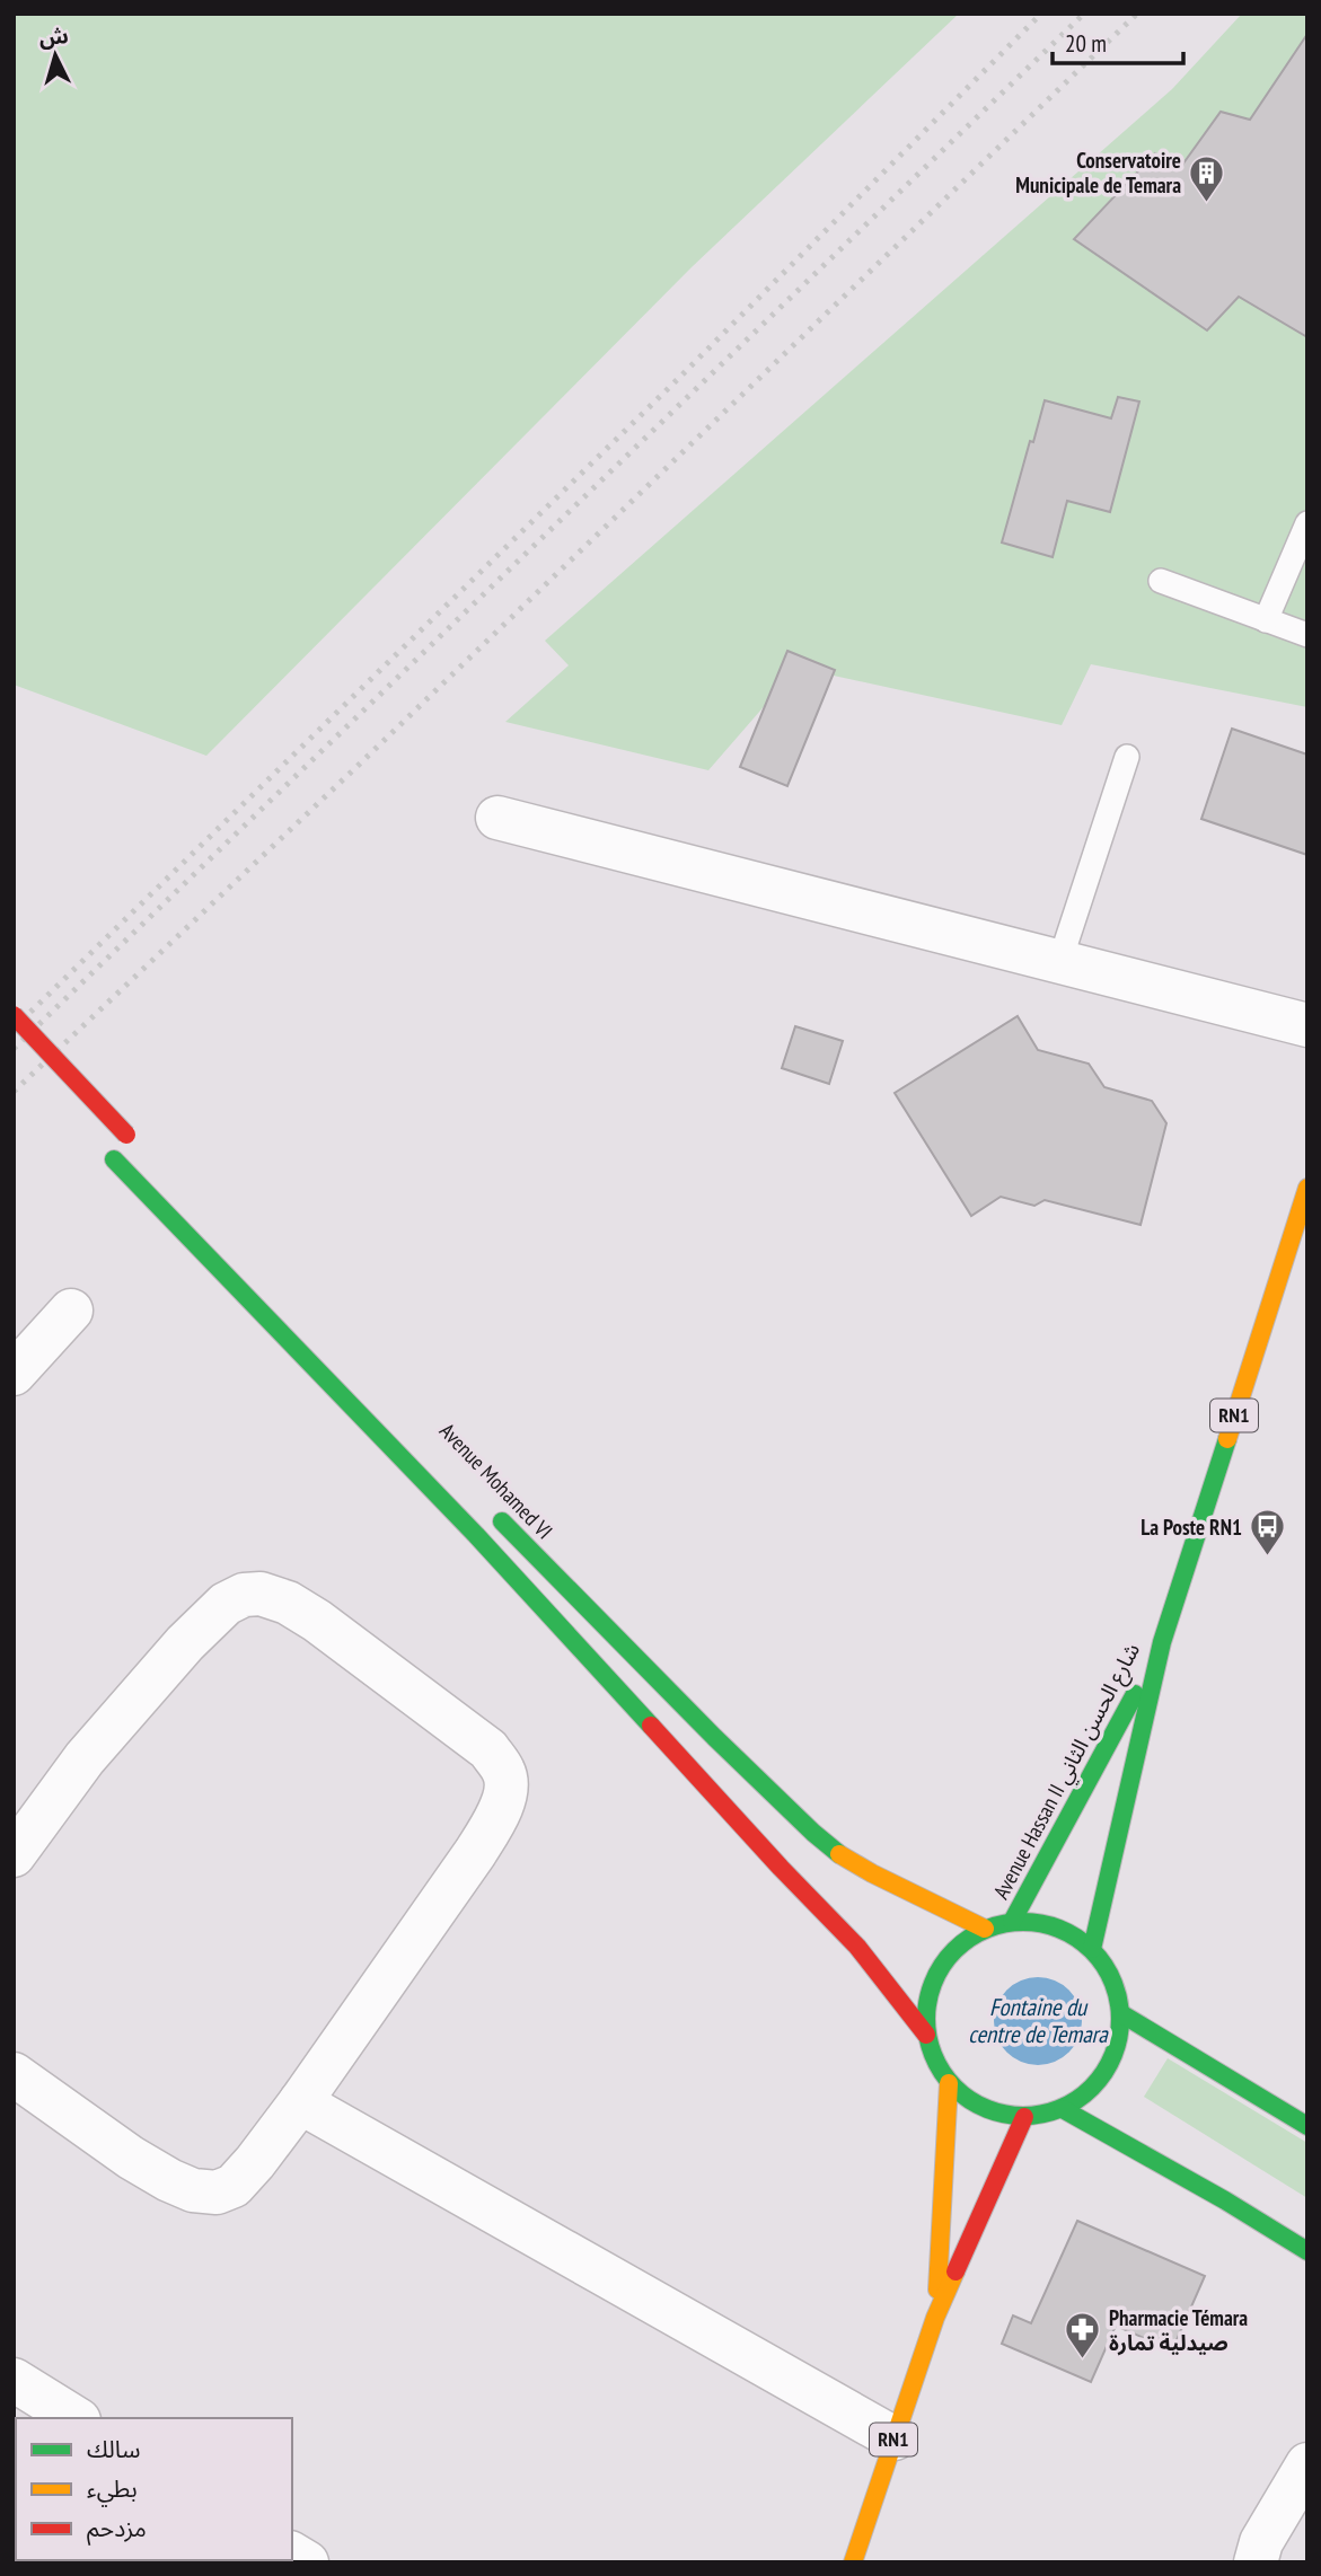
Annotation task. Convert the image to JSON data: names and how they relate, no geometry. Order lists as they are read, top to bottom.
{
  "streets": {
    "main road": ["RN1", "Avenue Mohamed VI", "Avenue Hassan II شارع الحسن الثاني"]
  },
  "crossings": [
    ["RN1", "Avenue Mohamed VI"],
    ["RN1", "Avenue Hassan II شارع الحسن الثاني"],
    ["Avenue Mohamed VI", "Avenue Hassan II شارع الحسن الثاني"]
  ],
  "water": ["Fontaine du centre de Temara"],
  "places": {
    "building": ["Conservatoire Municipale de Temara"],
    "bus stop": ["La Poste RN1"],
    "pharmacy": ["Pharmacie Témara صيدلية تمارة"]
  },
  "legend": ["سالك", "بطيء", "مزدحم"],
  "scale_bar": "20 m",
  "north": "top"
}
